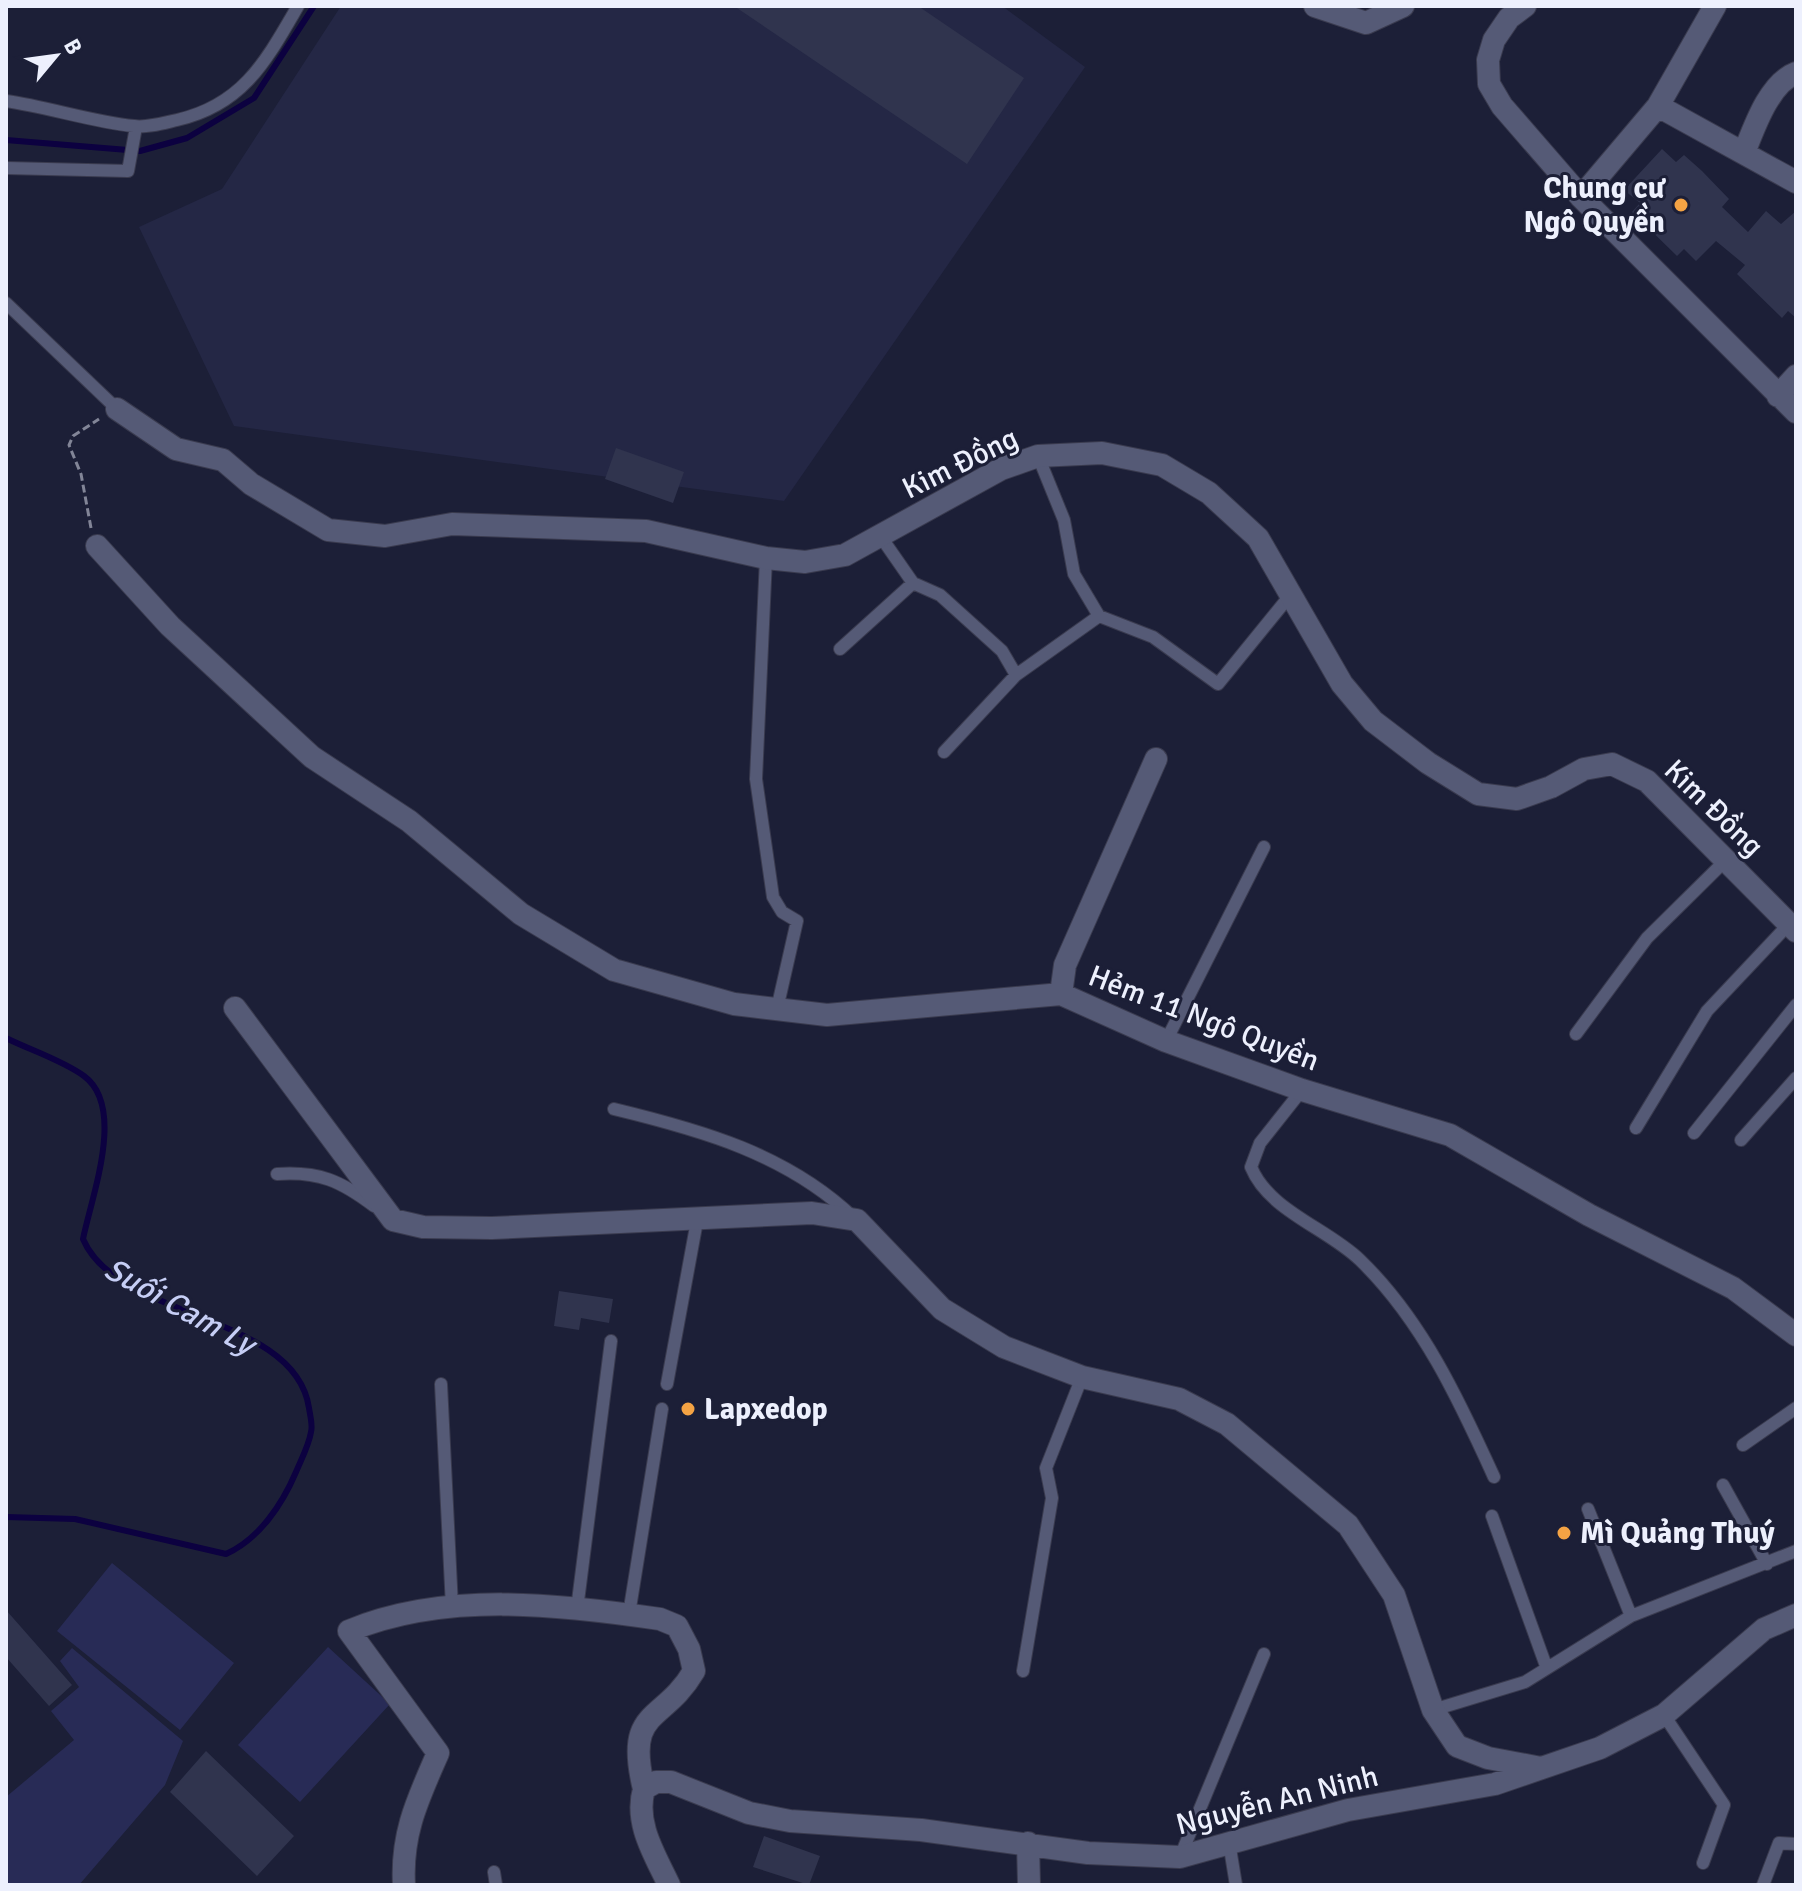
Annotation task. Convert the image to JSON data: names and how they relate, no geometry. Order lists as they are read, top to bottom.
{
  "streets": {
    "street": ["Kim Đồng", "Hẻm 11 Ngô Quyền", "Nguyễn An Ninh"]
  },
  "water": ["Suối Cam Ly"],
  "places": ["Chung cư Ngô Quyền", "Lapxedop", "Mì Quảng Thuý"],
  "north": "top right"
}
